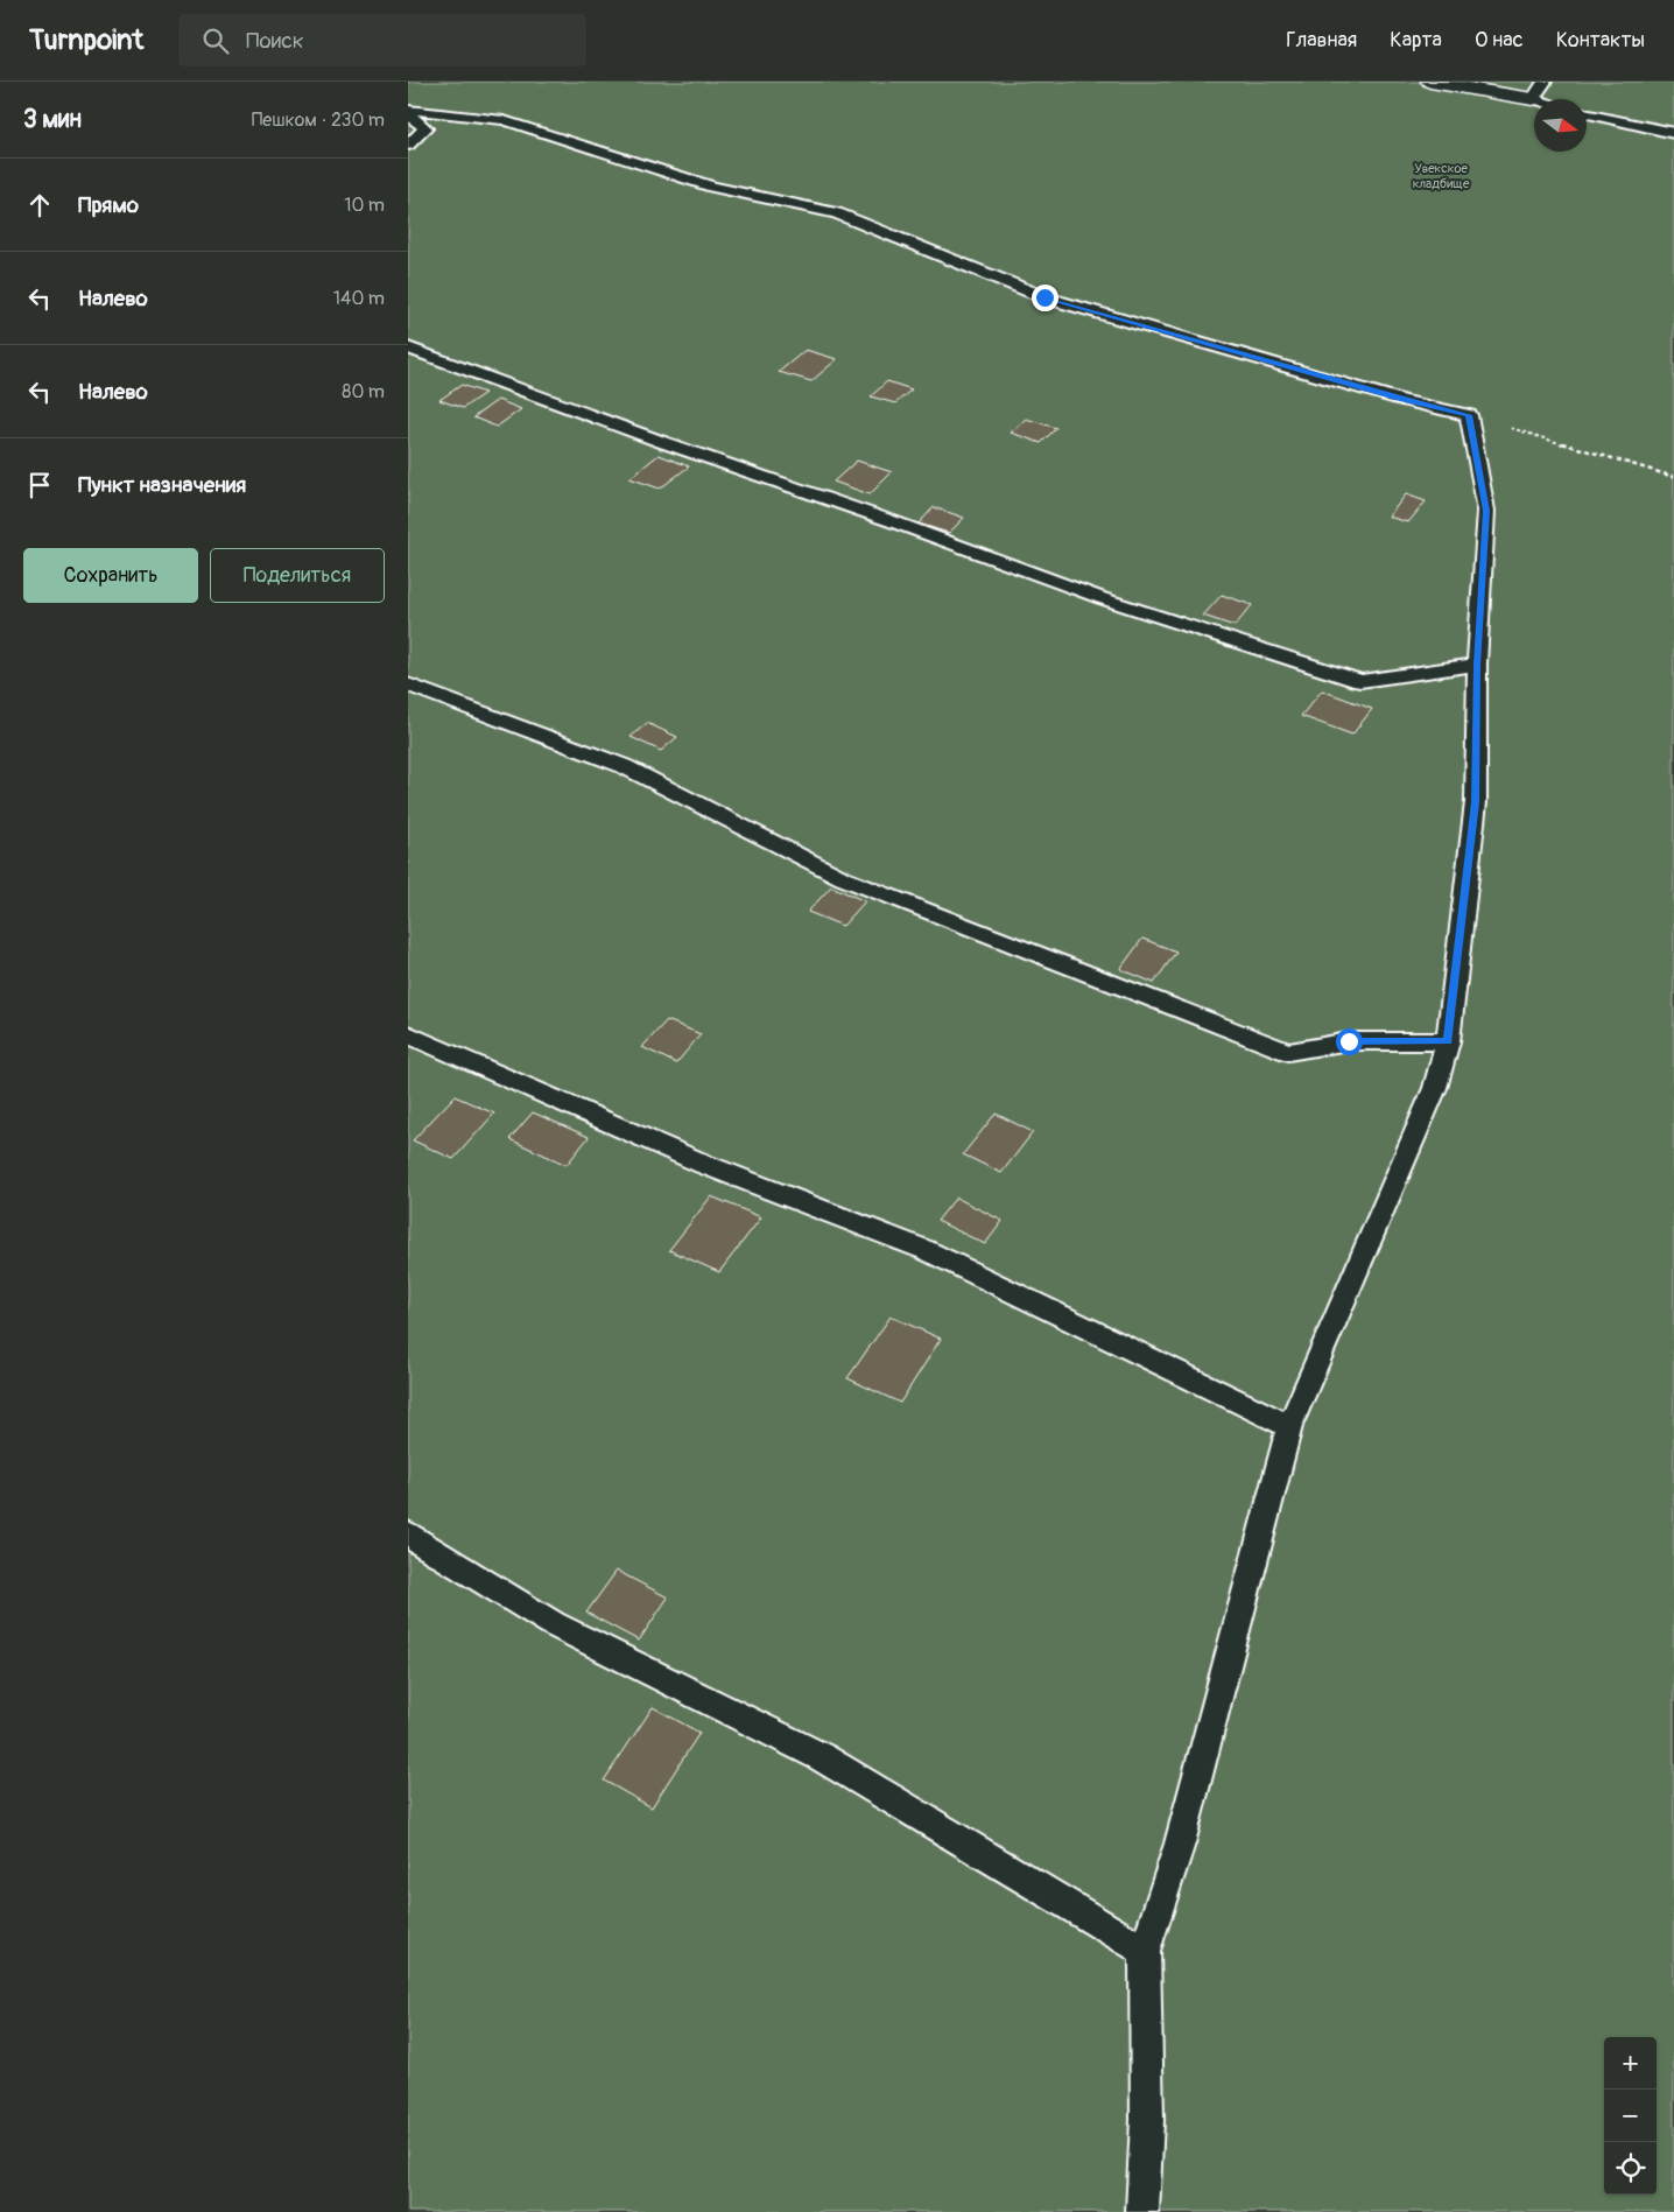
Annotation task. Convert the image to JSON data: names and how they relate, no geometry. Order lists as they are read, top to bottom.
{
  "parks": ["Увекское кладбище"],
  "north": "right",
  "page": {
    "header": "Turnpoint",
    "search": "Поиск",
    "nav": [
      "Главная",
      "Карта",
      "О нас",
      "Контакты"
    ],
    "heading": ["3 мин", "Пешком · 230 m"],
    "list": [
      ["Прямо", "10 m"],
      ["Налево", "140 m"],
      ["Налево", "80 m"],
      "Пункт назначения"
    ],
    "buttons": ["Сохранить", "Поделиться"],
    "map_buttons": ["+", "−"]
  }
}
